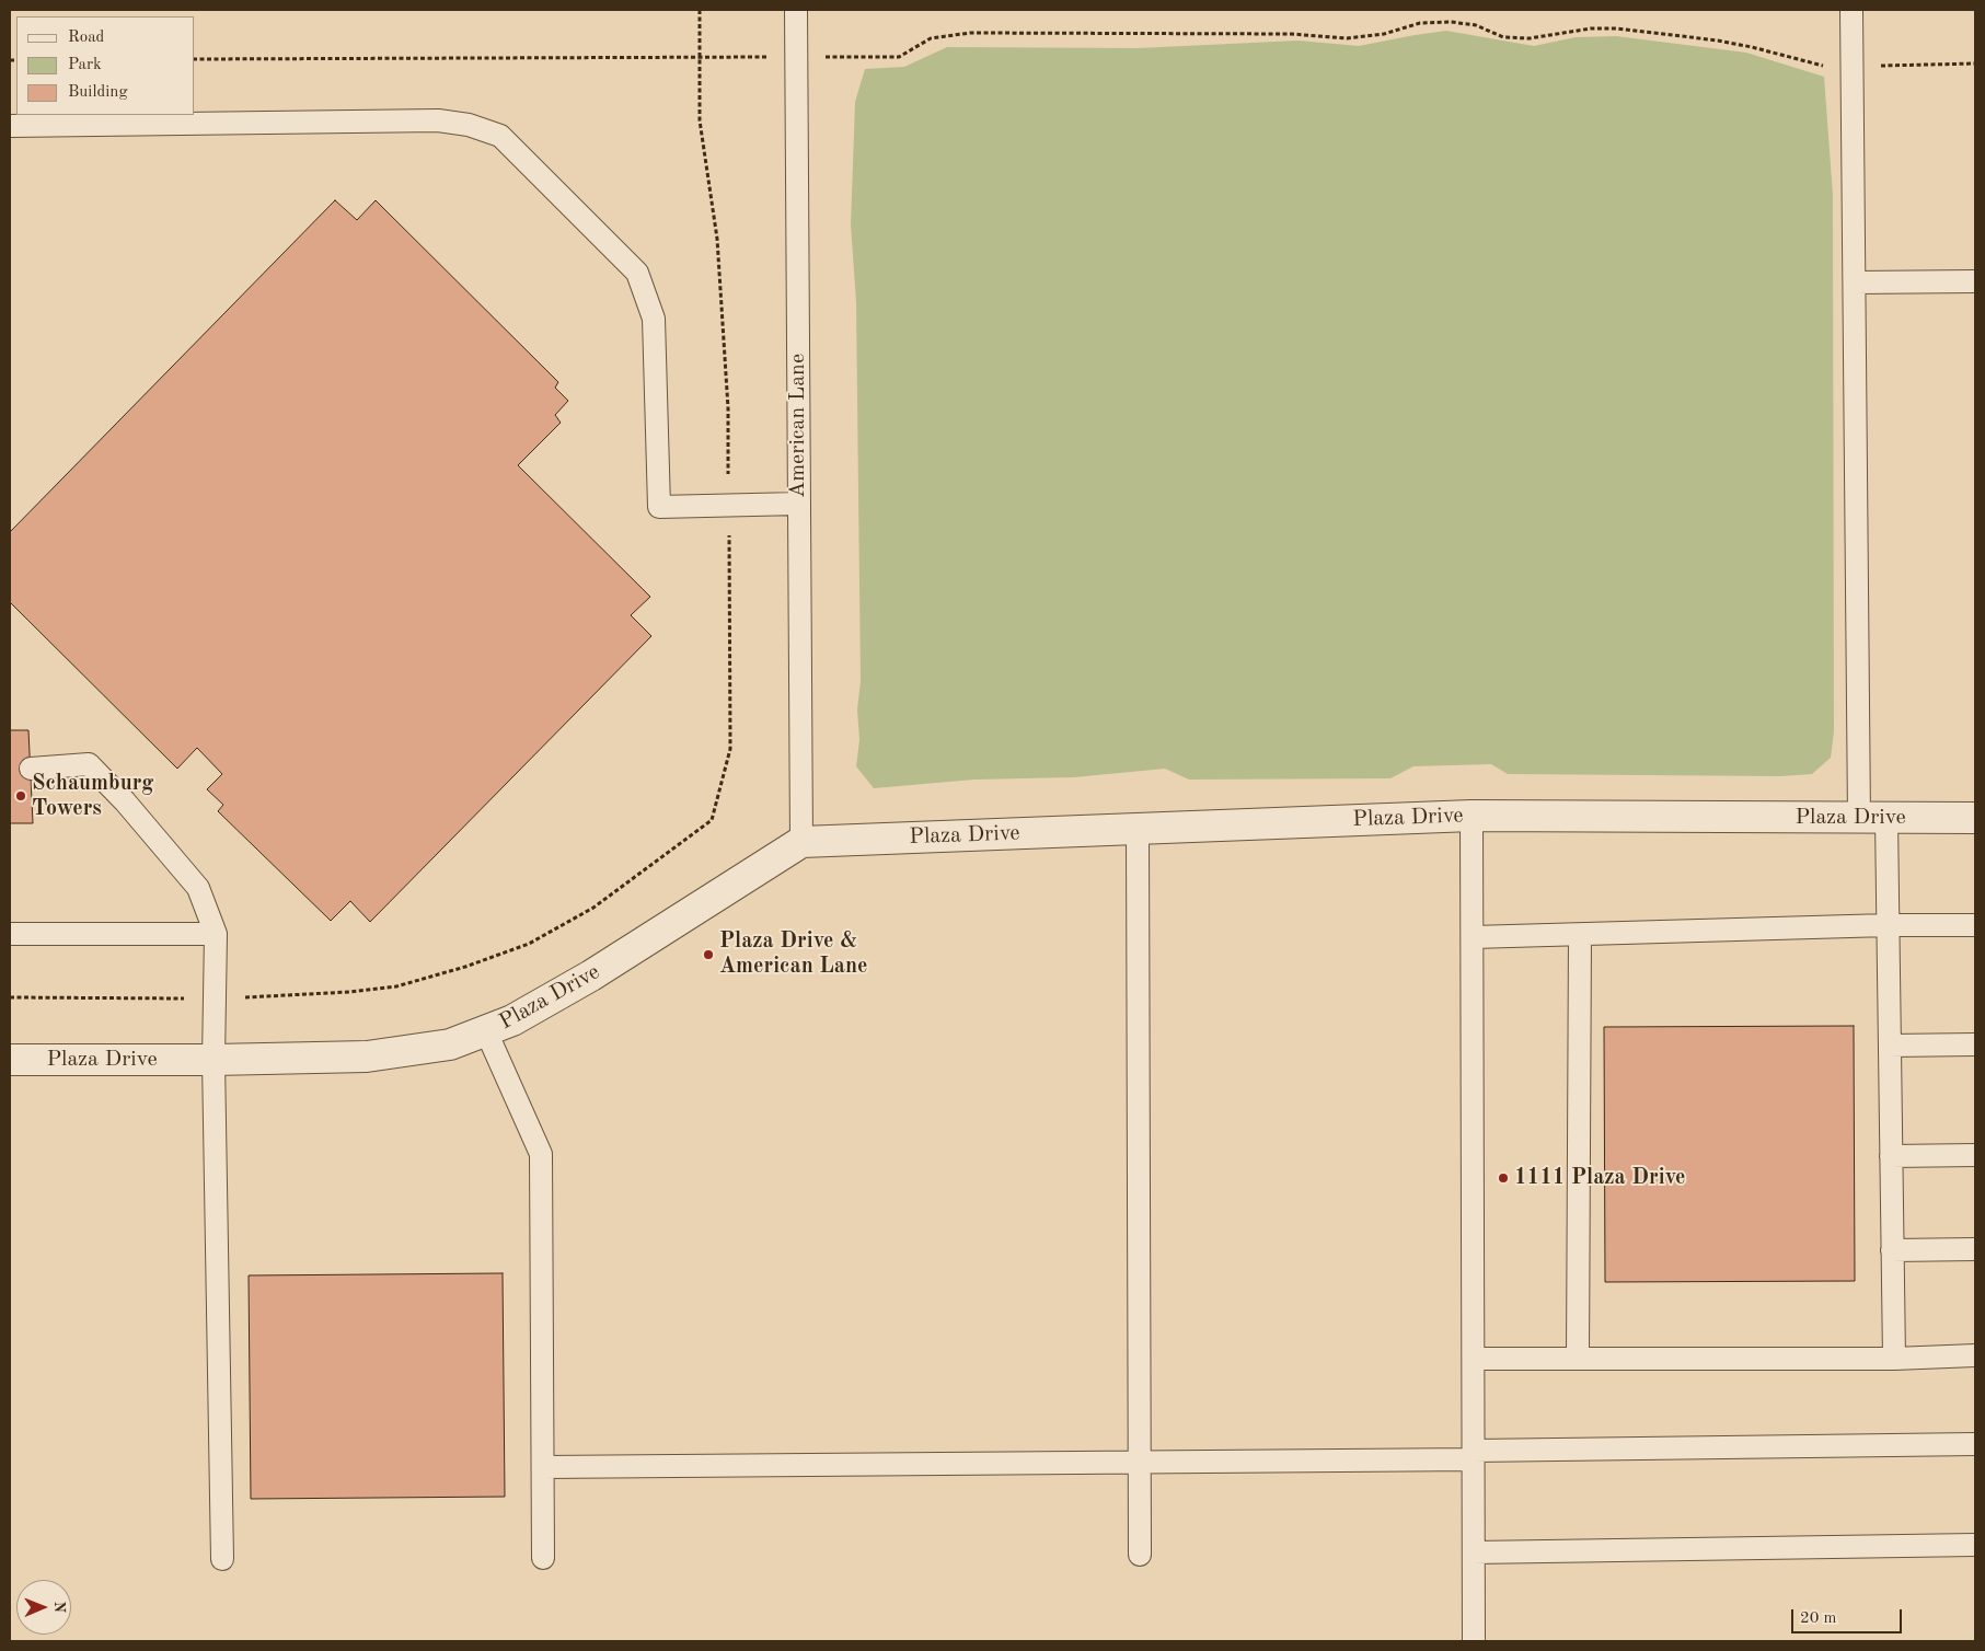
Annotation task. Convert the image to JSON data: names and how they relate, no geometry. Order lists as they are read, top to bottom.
{
  "streets": {
    "street": ["Plaza Drive"],
    "lane": ["American Lane"]
  },
  "crossings": [
    ["American Lane", "Plaza Drive"]
  ],
  "places": ["Schaumburg Towers", "Plaza Drive & American Lane", "1111 Plaza Drive"],
  "legend": ["Road", "Park", "Building"],
  "scale_bar": "20 m",
  "north": "right"
}
